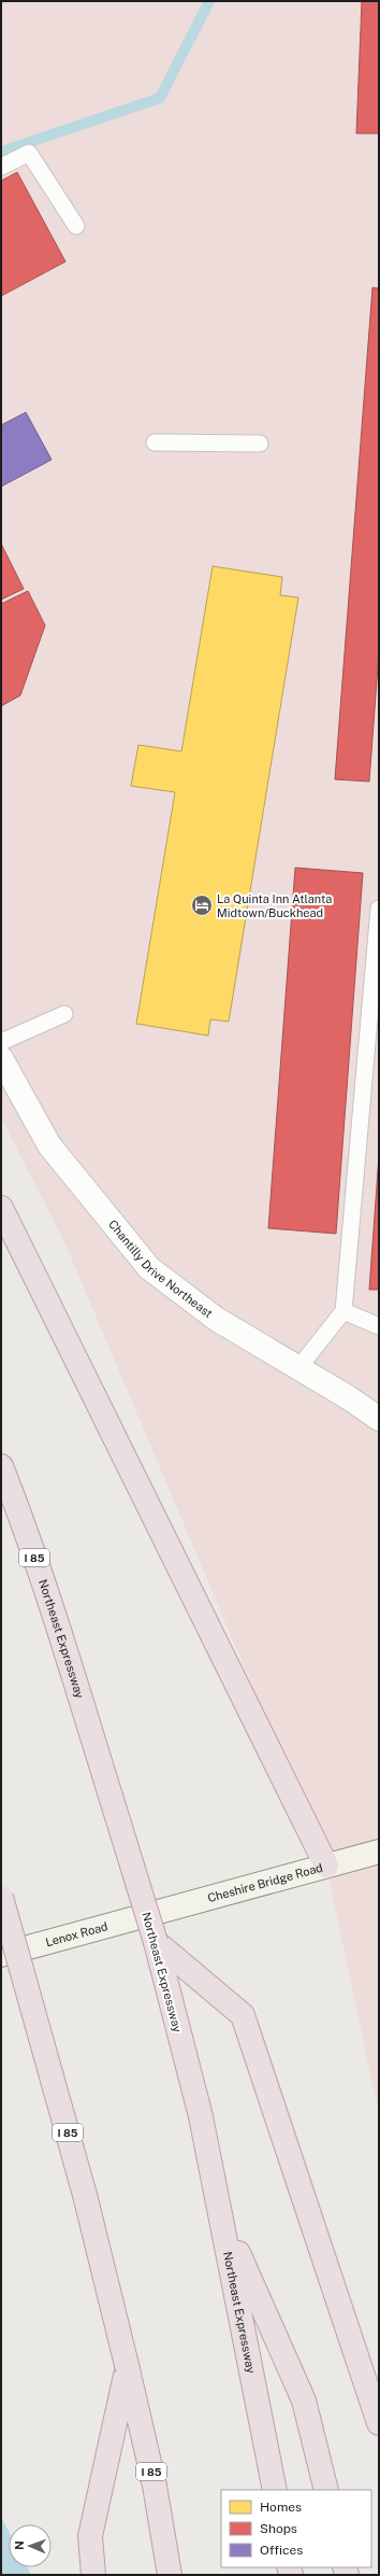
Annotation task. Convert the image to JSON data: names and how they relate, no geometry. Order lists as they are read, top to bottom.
{
  "streets": {
    "highway": ["I 85", "Northeast Expressway"],
    "main road": ["Cheshire Bridge Road", "Lenox Road"],
    "street": ["Chantilly Drive Northeast"]
  },
  "crossings": [
    ["Cheshire Bridge Road", "Lenox Road"]
  ],
  "places": {
    "hotel": ["La Quinta Inn Atlanta Midtown/Buckhead"]
  },
  "legend": ["Homes", "Shops", "Offices"],
  "north": "left"
}
